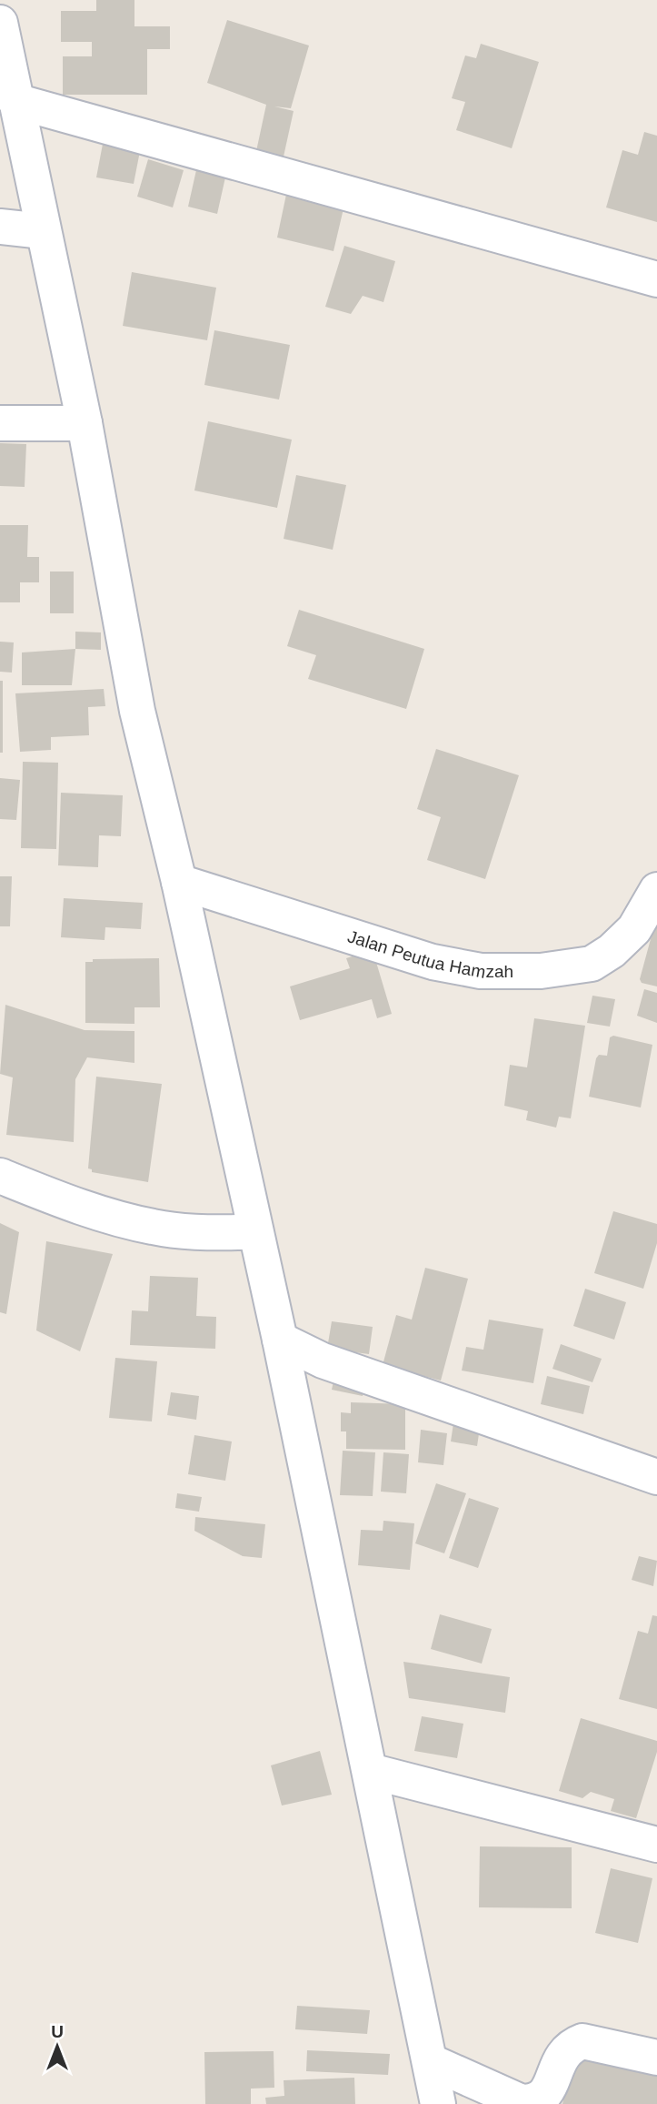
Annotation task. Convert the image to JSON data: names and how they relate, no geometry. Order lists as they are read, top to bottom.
{
  "streets": {
    "street": ["Jalan Peutua Hamzah"]
  },
  "north": "top"
}
